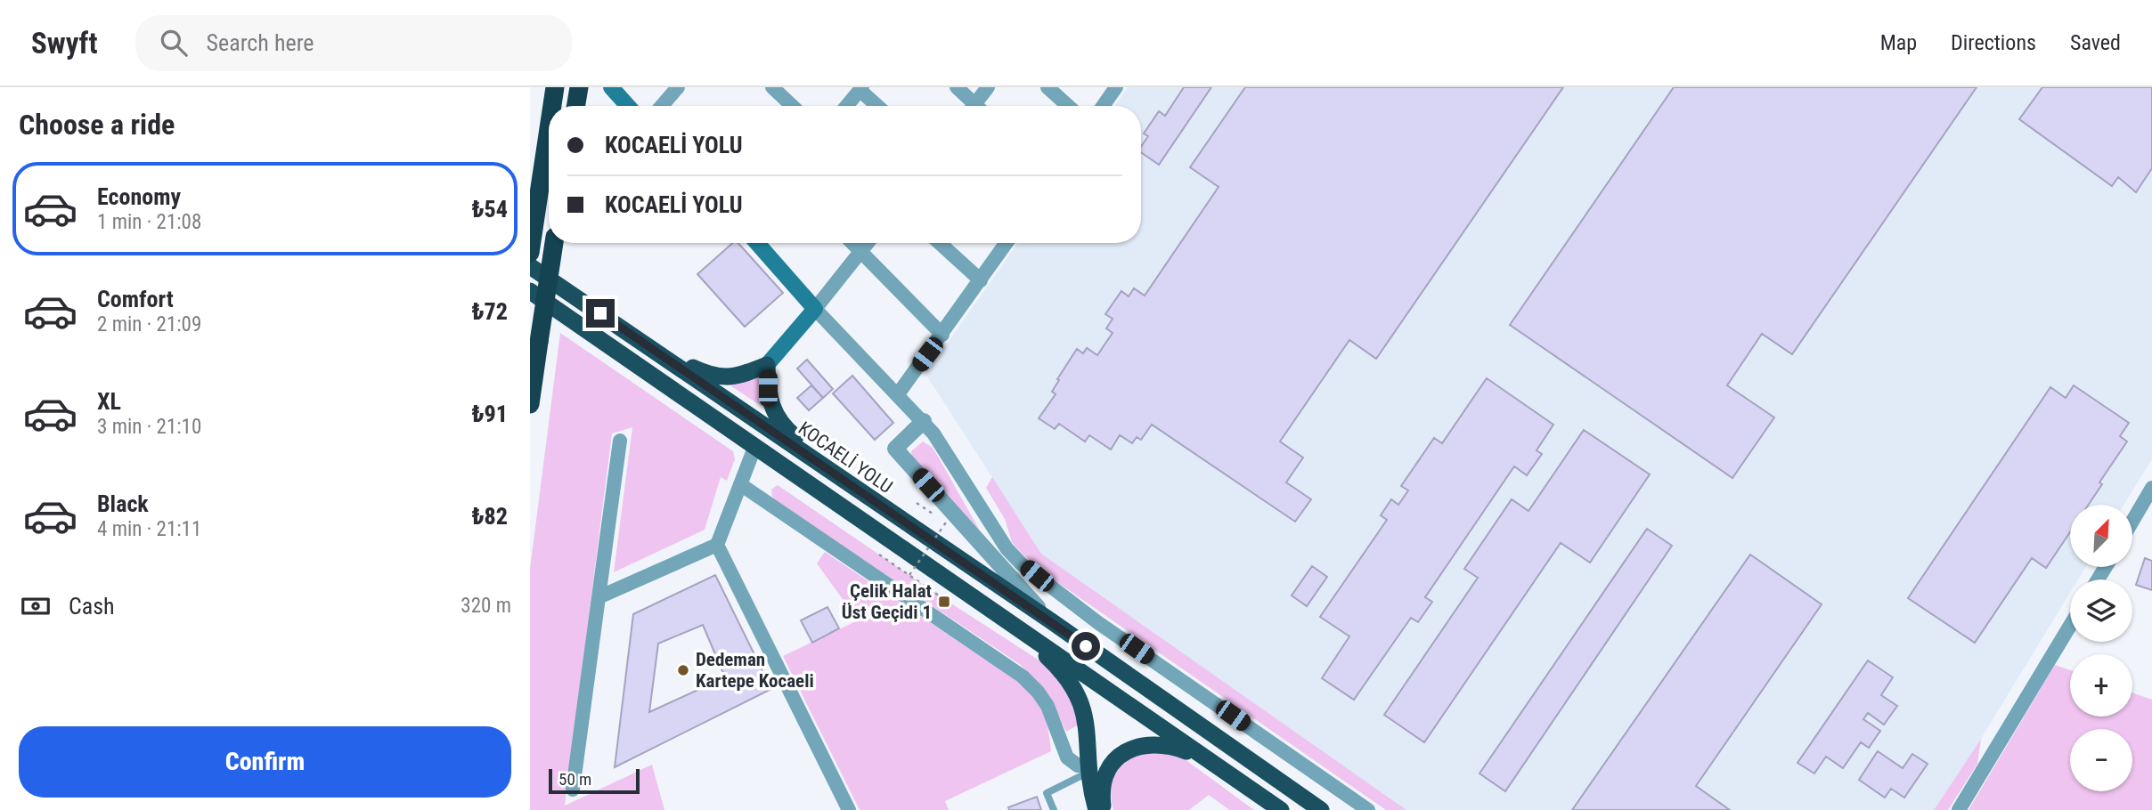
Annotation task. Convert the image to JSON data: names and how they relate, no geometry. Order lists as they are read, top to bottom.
{
  "streets": {
    "highway": ["KOCAELİ YOLU"]
  },
  "places": {
    "transit": ["Çelik Halat Üst Geçidi 1"],
    "other": ["Dedeman Kartepe Kocaeli"]
  },
  "scale_bar": "50 m",
  "north": "top right",
  "page": {
    "header": "Swyft",
    "search": "Search here",
    "nav": ["Map", "Directions", "Saved"],
    "heading": "Choose a ride",
    "banner": ["KOCAELİ YOLU", "KOCAELİ YOLU"],
    "list": [
      {
        "name": "Economy",
        "note": "1 min · 21:08",
        "value": "₺54"
      },
      {
        "name": "Comfort",
        "note": "2 min · 21:09",
        "value": "₺72"
      },
      {
        "name": "XL",
        "note": "3 min · 21:10",
        "value": "₺91"
      },
      {
        "name": "Black",
        "note": "4 min · 21:11",
        "value": "₺82"
      }
    ],
    "map_buttons": ["+", "−"],
    "pay": ["Cash", "320 m"],
    "buttons": "Confirm",
    "scale": "50 m"
  }
}
